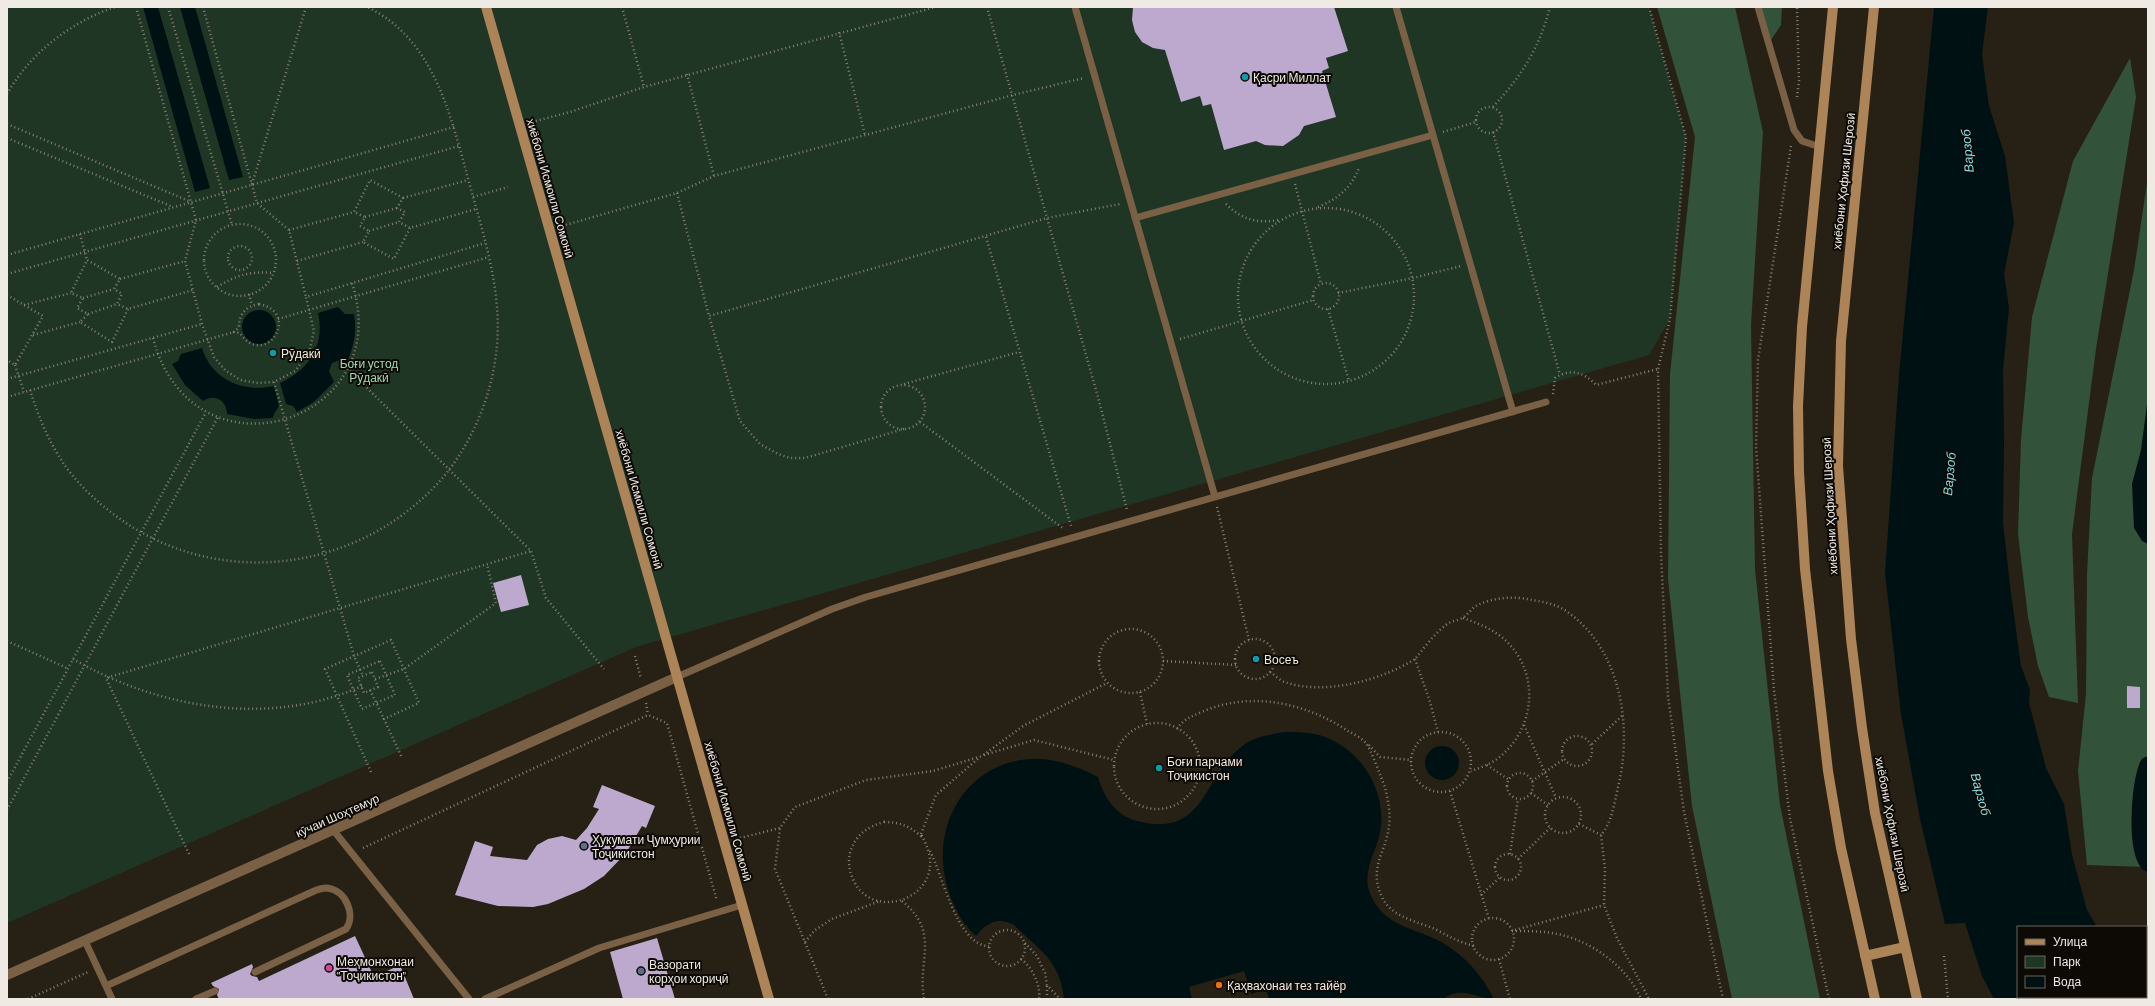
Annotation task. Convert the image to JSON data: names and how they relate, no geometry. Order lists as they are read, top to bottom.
{
  "streets": {
    "main road": ["хиёбони Ҳофизи Шерозӣ", "хиёбони Исмоили Сомонӣ"],
    "street": ["кӯчаи Шоҳтемур"]
  },
  "crossings": [
    ["хиёбони Исмоили Сомонӣ", "кӯчаи Шоҳтемур"]
  ],
  "water": ["Варзоб"],
  "parks": ["Боғи устод Рӯдакӣ"],
  "places": [
    "Қасри Миллат",
    "Рӯдакӣ",
    "Восеъ",
    "Боғи парчами Тоҷикистон",
    "Ҳукумати Ҷумҳурии Тоҷикистон",
    "Меҳмонхонаи \"Тоҷикистон\"",
    "Вазорати корҳои хориҷӣ",
    "Қаҳвахонаи тез тайёр"
  ],
  "legend": ["Улица", "Парк", "Вода"]
}
